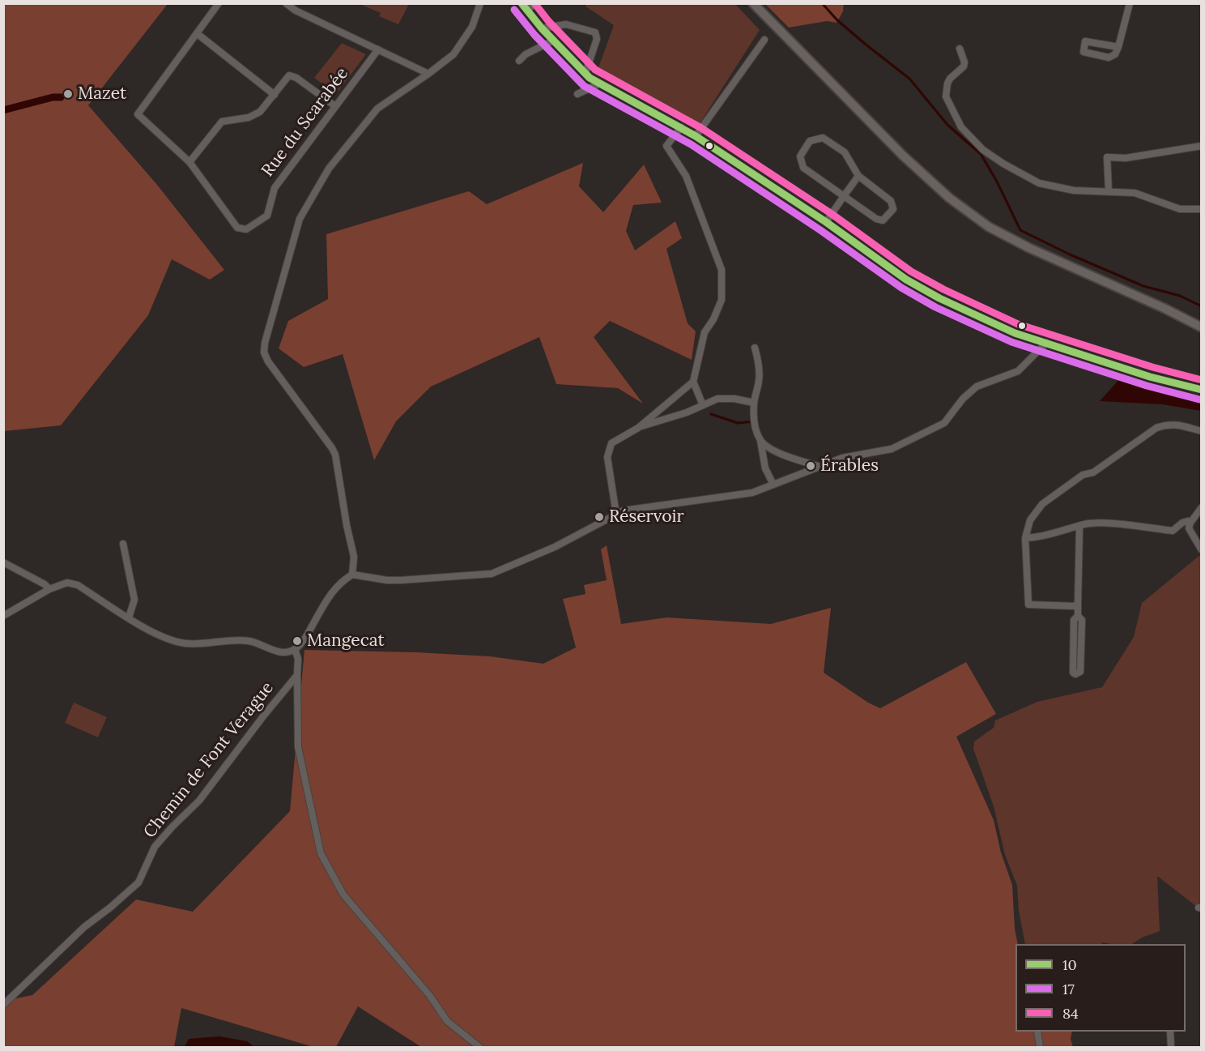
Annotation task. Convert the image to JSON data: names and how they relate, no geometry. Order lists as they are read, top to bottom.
{
  "streets": {
    "street": ["Rue du Scarabée", "Chemin de Font Verague"]
  },
  "places": [
    "Mazet",
    "Érables",
    "Réservoir",
    "Mangecat"
  ],
  "lines": ["transit line 10", "transit line 84", "transit line 17"],
  "legend": ["10", "17", "84"]
}
